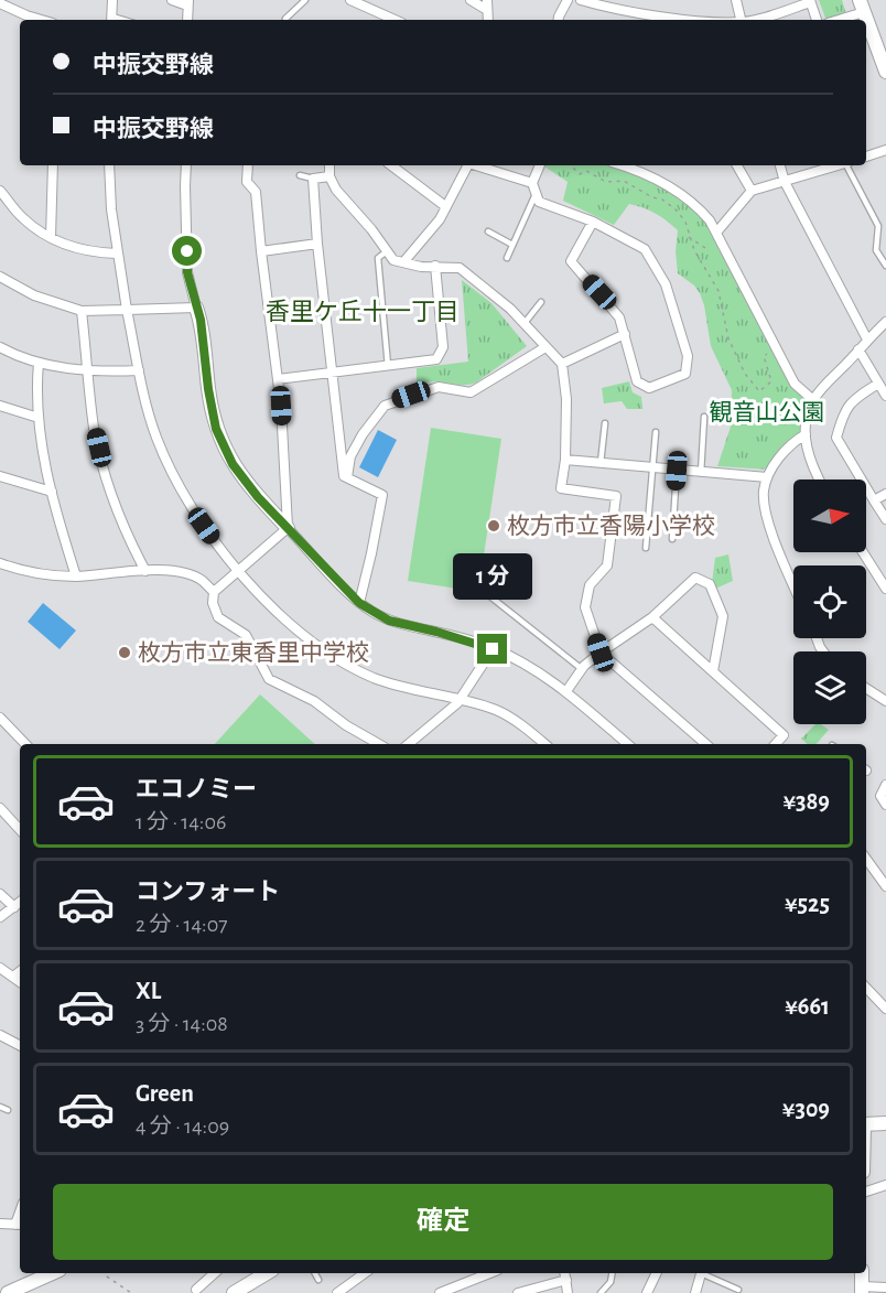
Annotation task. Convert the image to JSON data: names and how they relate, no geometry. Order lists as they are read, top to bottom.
{
  "districts": ["香里ケ丘十一丁目"],
  "parks": ["観音山公園"],
  "places": ["枚方市立香陽小学校", "枚方市立東香里中学校"],
  "north": "right",
  "page": {
    "banner": ["中振交野線", "中振交野線"],
    "bubble": "1 分",
    "list": [
      {
        "name": "エコノミー",
        "note": "1 分 · 14:06",
        "value": "¥389"
      },
      {
        "name": "コンフォート",
        "note": "2 分 · 14:07",
        "value": "¥525"
      },
      {
        "name": "XL",
        "note": "3 分 · 14:08",
        "value": "¥661"
      },
      {
        "name": "Green",
        "note": "4 分 · 14:09",
        "value": "¥309"
      }
    ],
    "buttons": "確定"
  }
}
